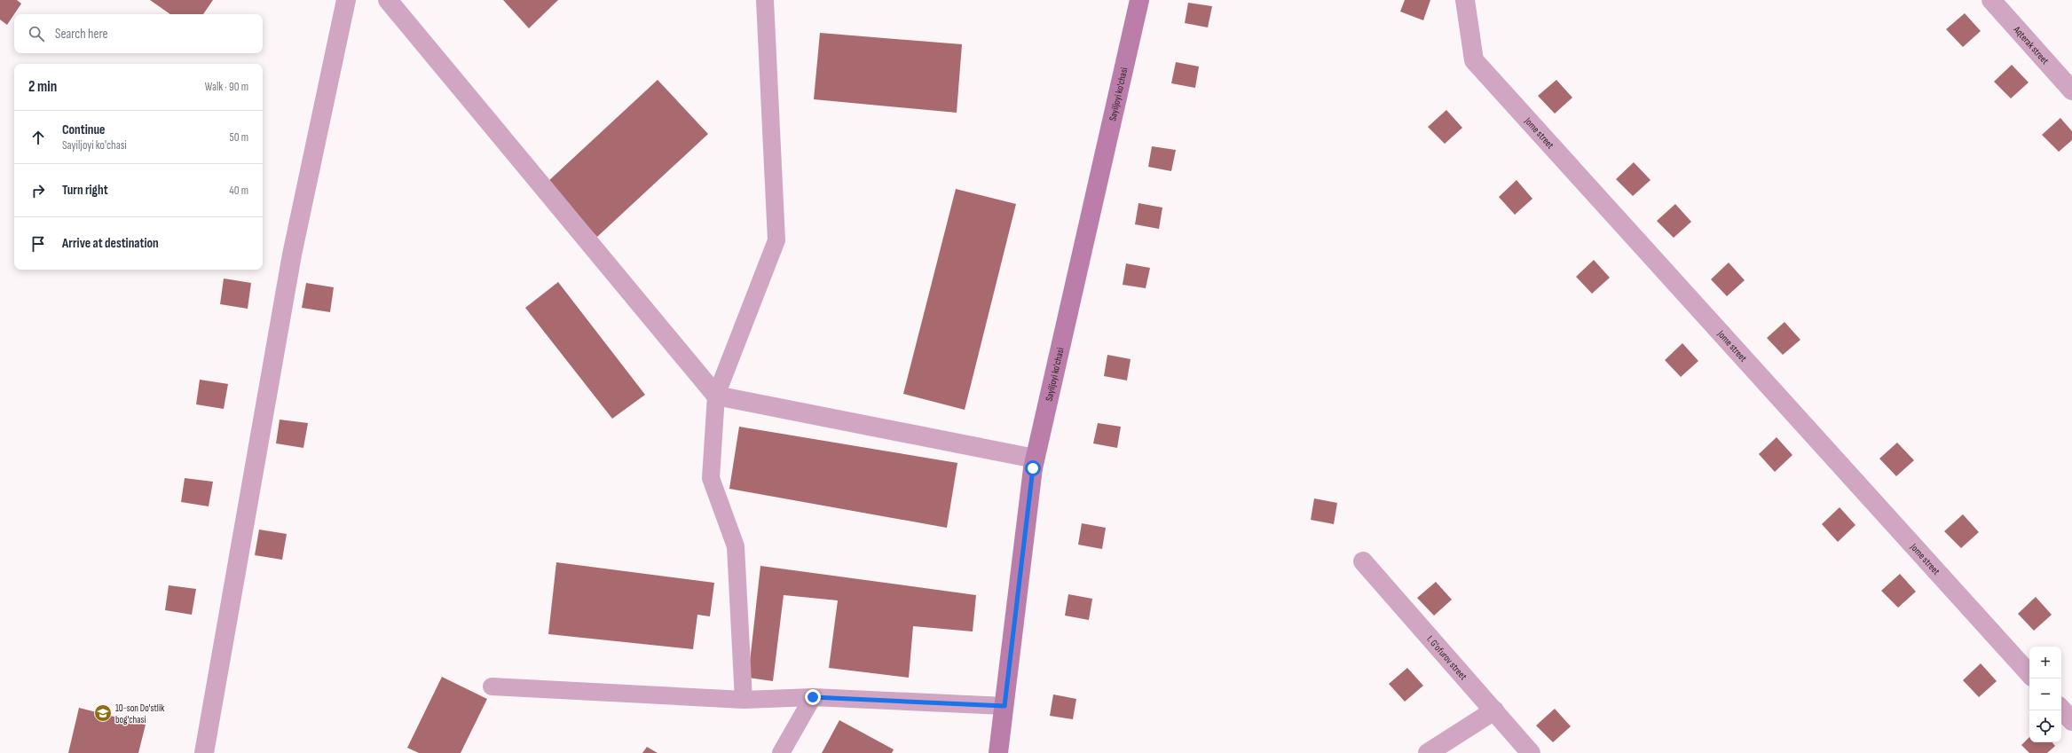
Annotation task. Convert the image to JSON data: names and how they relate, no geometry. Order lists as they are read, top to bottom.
{
  "streets": {
    "main road": ["Sayiljoyi ko'chasi"],
    "street": ["Aqterak street", "Jome street", "I. G'ofurov street"]
  },
  "places": {
    "school or university": ["10-son Do'stlik bog'chasi"]
  },
  "page": {
    "search": "Search here",
    "heading": ["2 min", "Walk · 90 m"],
    "list": [
      ["Continue", "Sayiljoyi ko'chasi", "50 m"],
      ["Turn right", "40 m"],
      "Arrive at destination"
    ],
    "map_buttons": ["+", "−"]
  }
}
